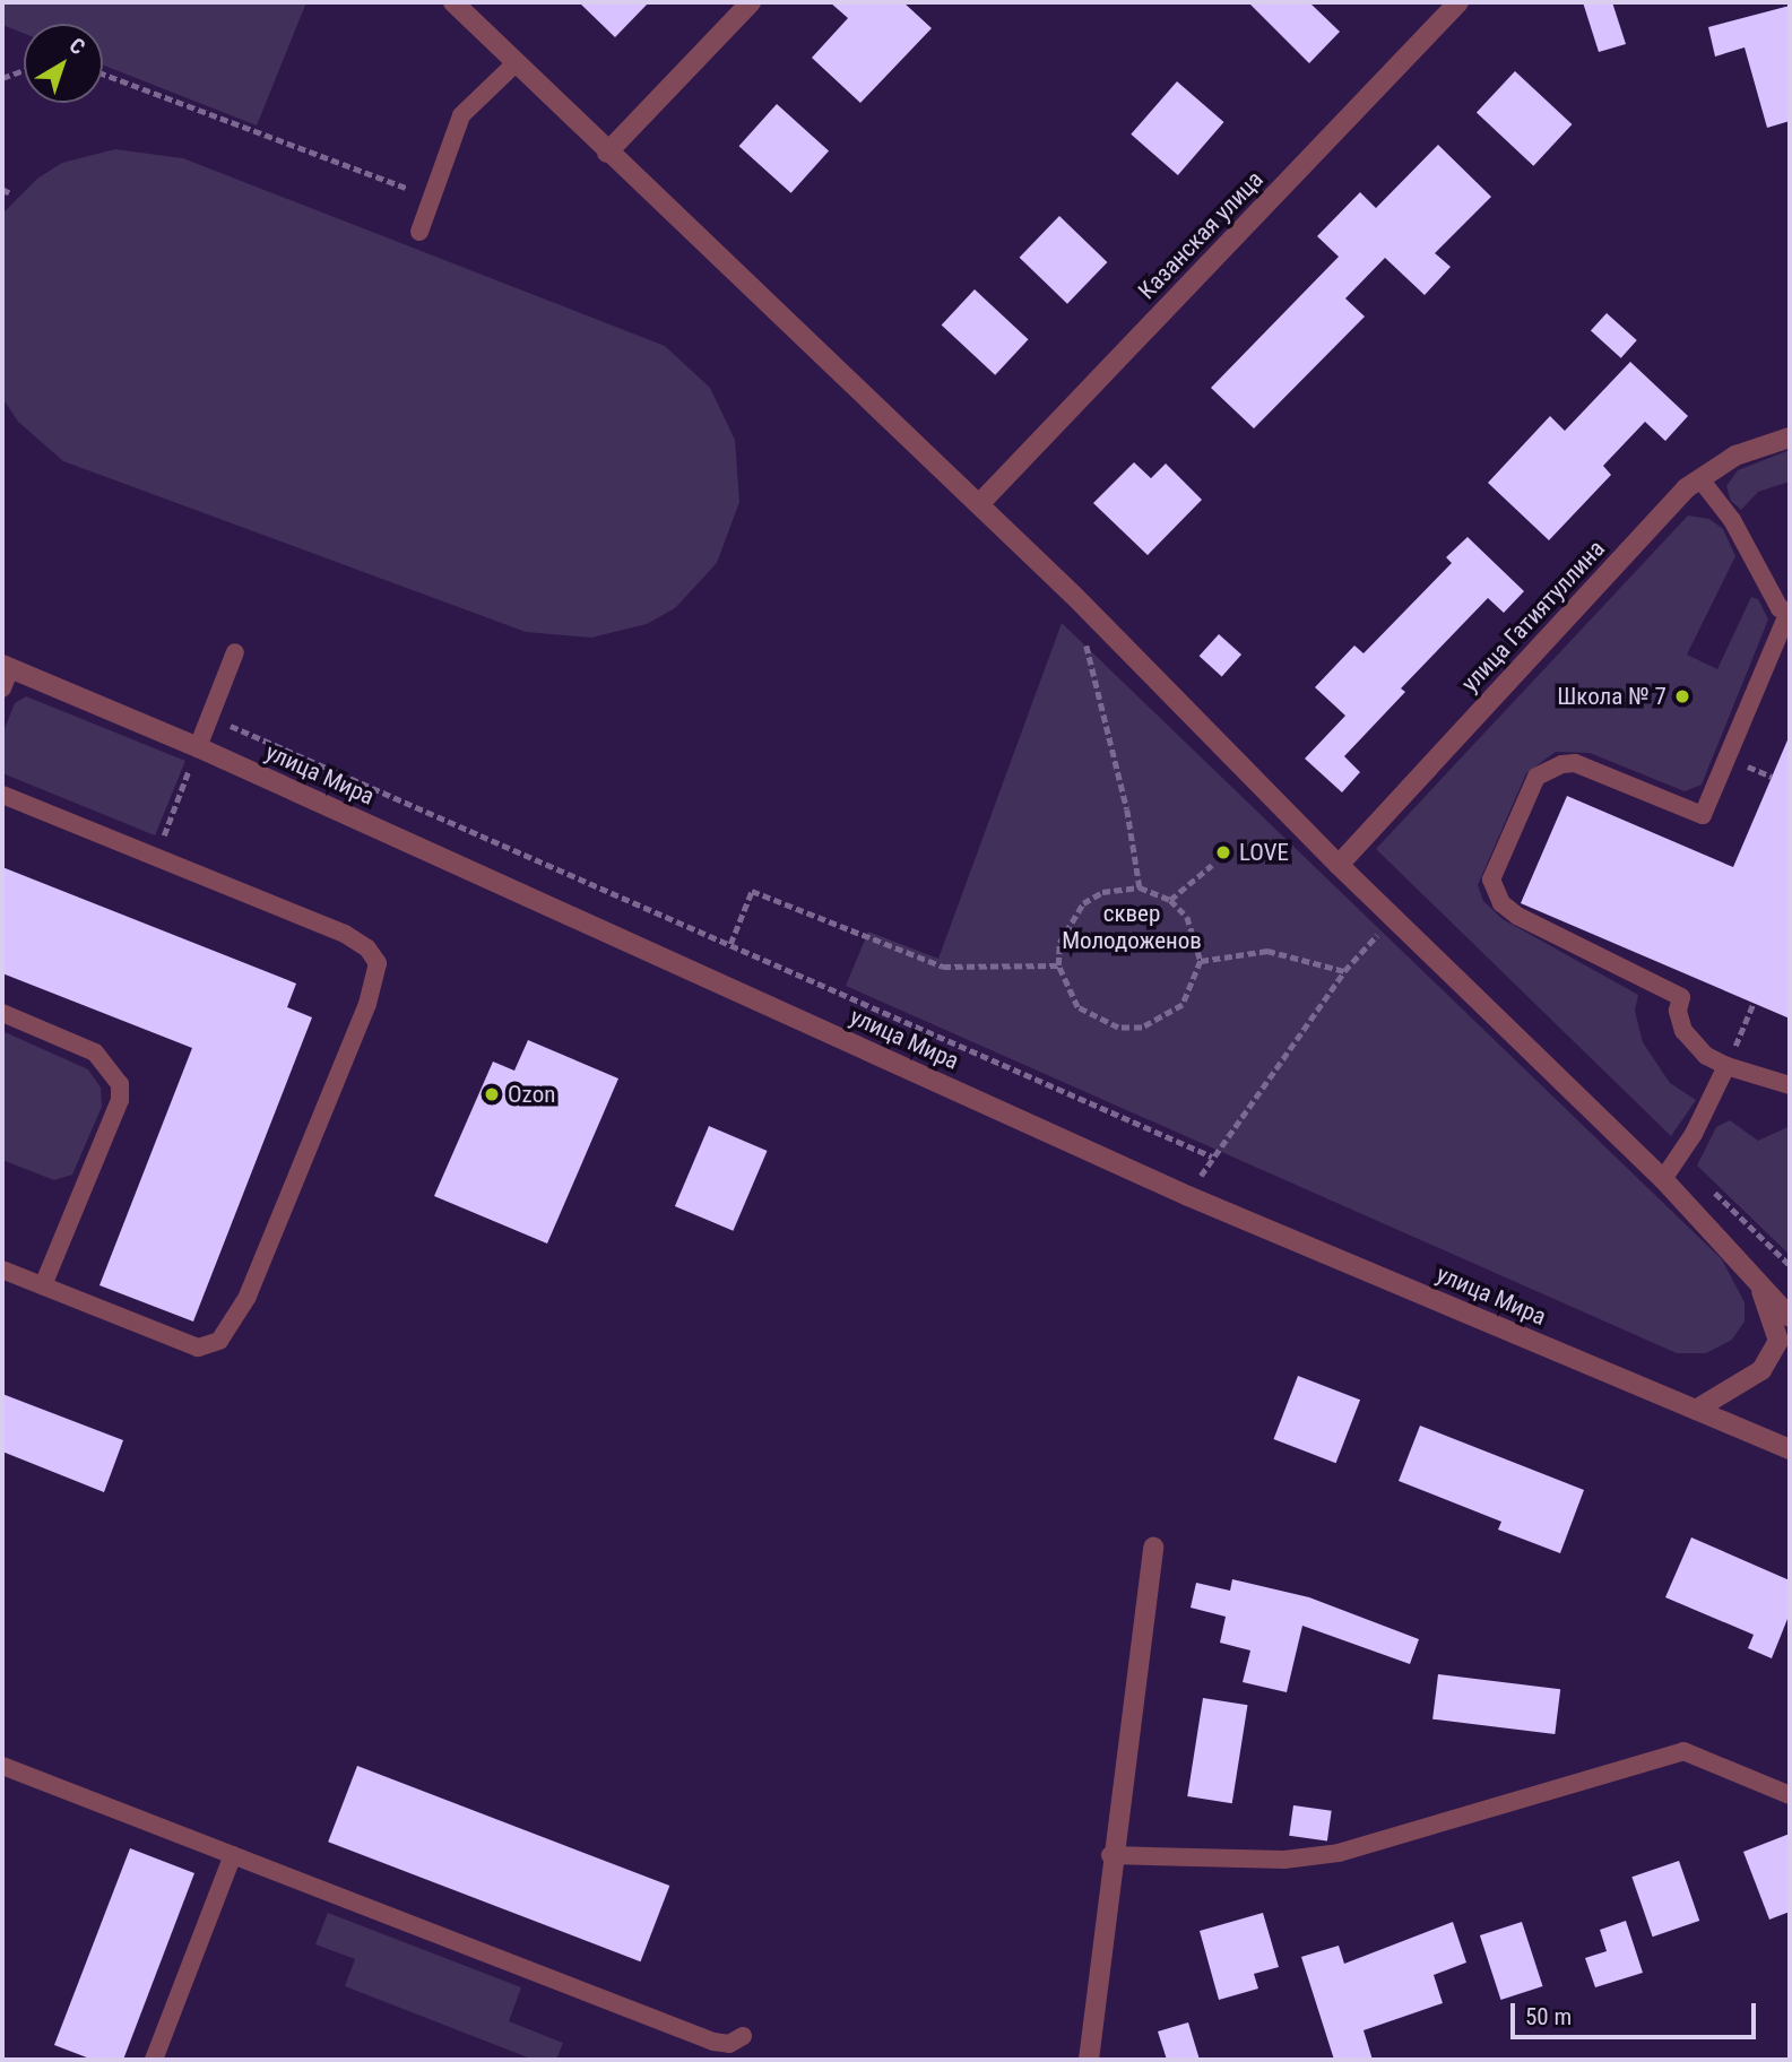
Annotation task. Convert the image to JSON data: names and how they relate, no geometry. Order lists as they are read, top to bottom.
{
  "streets": {
    "street": ["Казанская улица", "улица Гатиятуллина", "улица Мира"]
  },
  "parks": ["сквер Молодоженов"],
  "places": ["Школа № 7", "LOVE", "Ozon"],
  "scale_bar": "50 m",
  "north": "top right"
}
